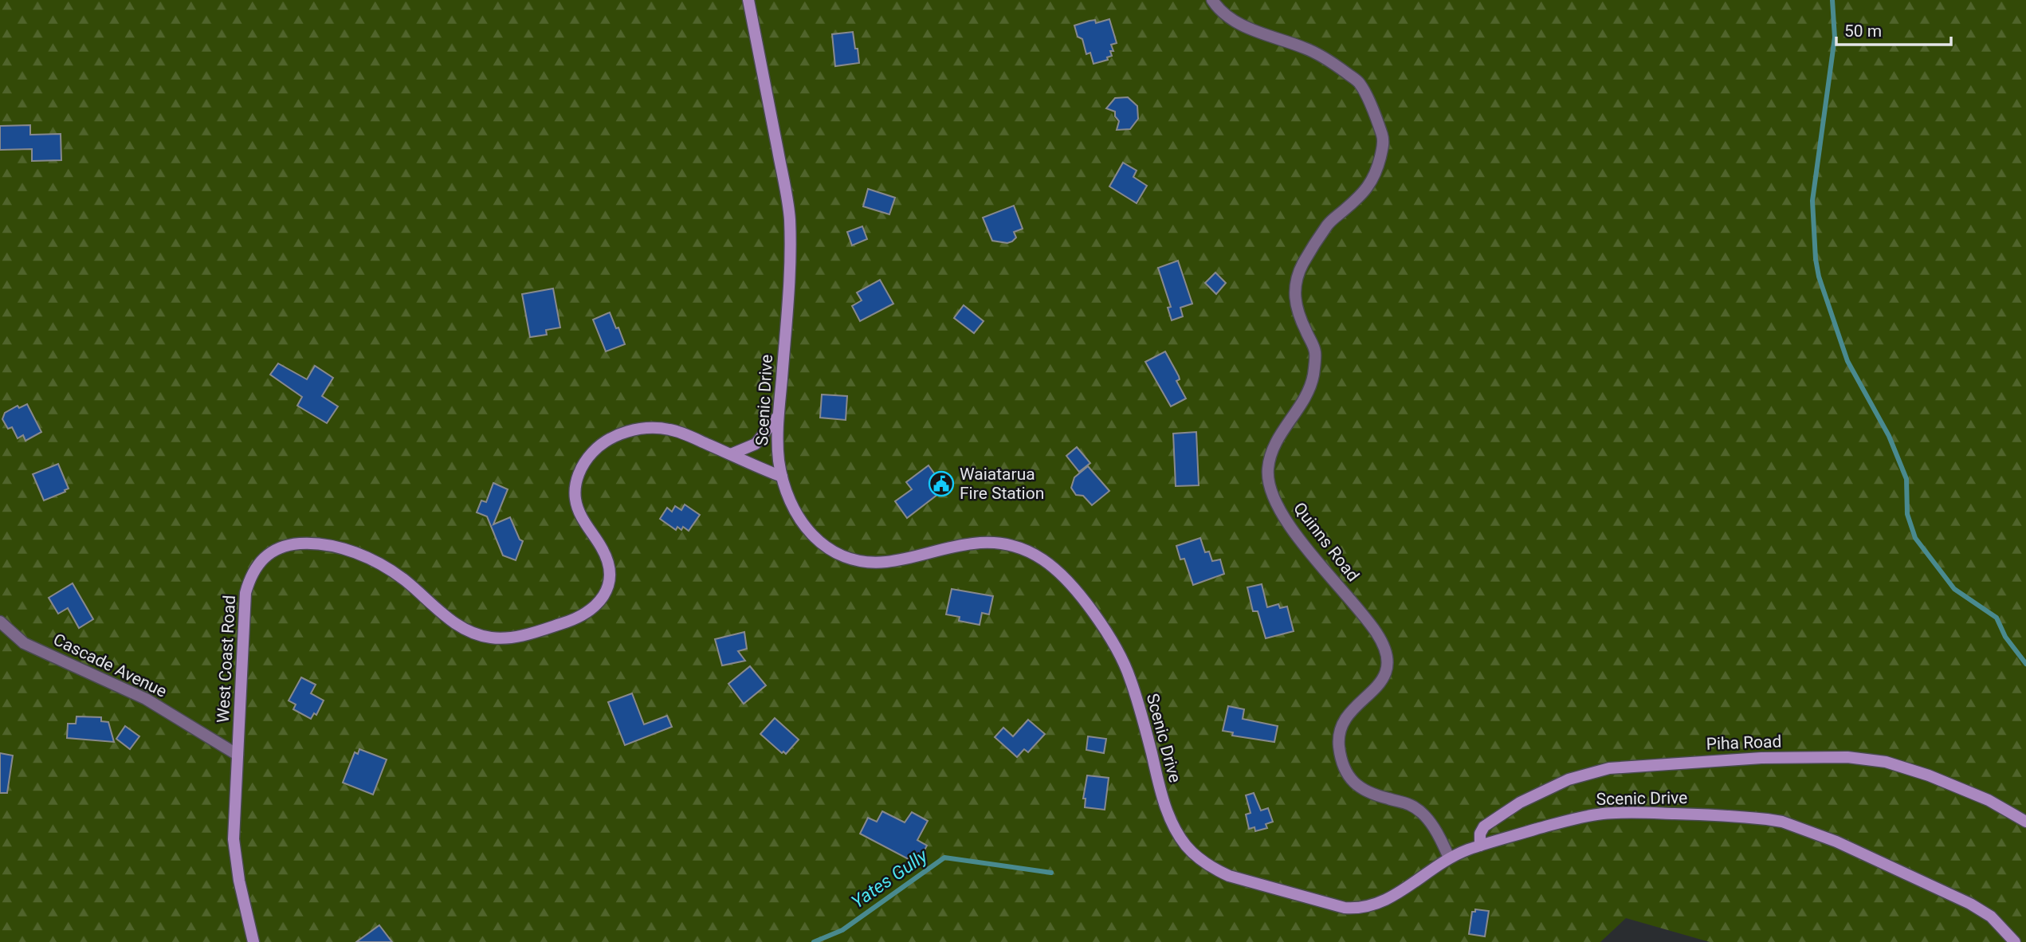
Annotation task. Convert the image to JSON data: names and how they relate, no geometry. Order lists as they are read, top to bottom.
{
  "streets": {
    "main road": ["Scenic Drive", "West Coast Road", "Piha Road"],
    "street": ["Quinns Road", "Cascade Avenue"]
  },
  "crossings": [
    ["Scenic Drive", "Quinns Road"],
    ["Scenic Drive", "West Coast Road"],
    ["Scenic Drive", "Piha Road"],
    ["West Coast Road", "Cascade Avenue"]
  ],
  "water": ["Yates Gully"],
  "places": {
    "public building": ["Waiatarua Fire Station"]
  },
  "scale_bar": "50 m"
}
